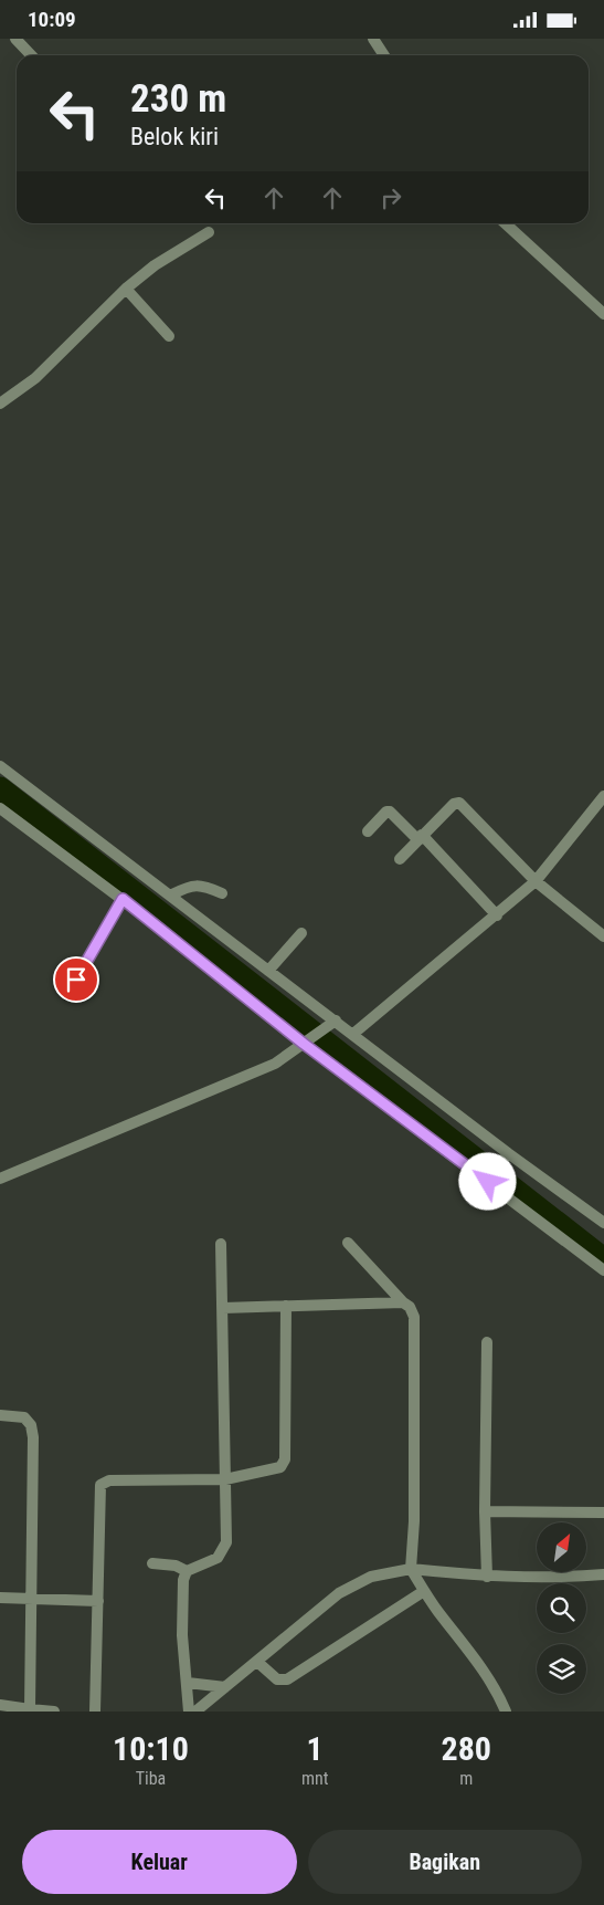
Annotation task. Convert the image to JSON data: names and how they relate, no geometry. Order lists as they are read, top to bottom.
{
  "north": "top right",
  "page": {
    "status": "10:09",
    "turn": ["230 m", "Belok kiri"],
    "eta": [
      "10:10",
      "Tiba",
      "1",
      "mnt",
      "280",
      "m"
    ],
    "buttons": ["Keluar", "Bagikan"]
  }
}
